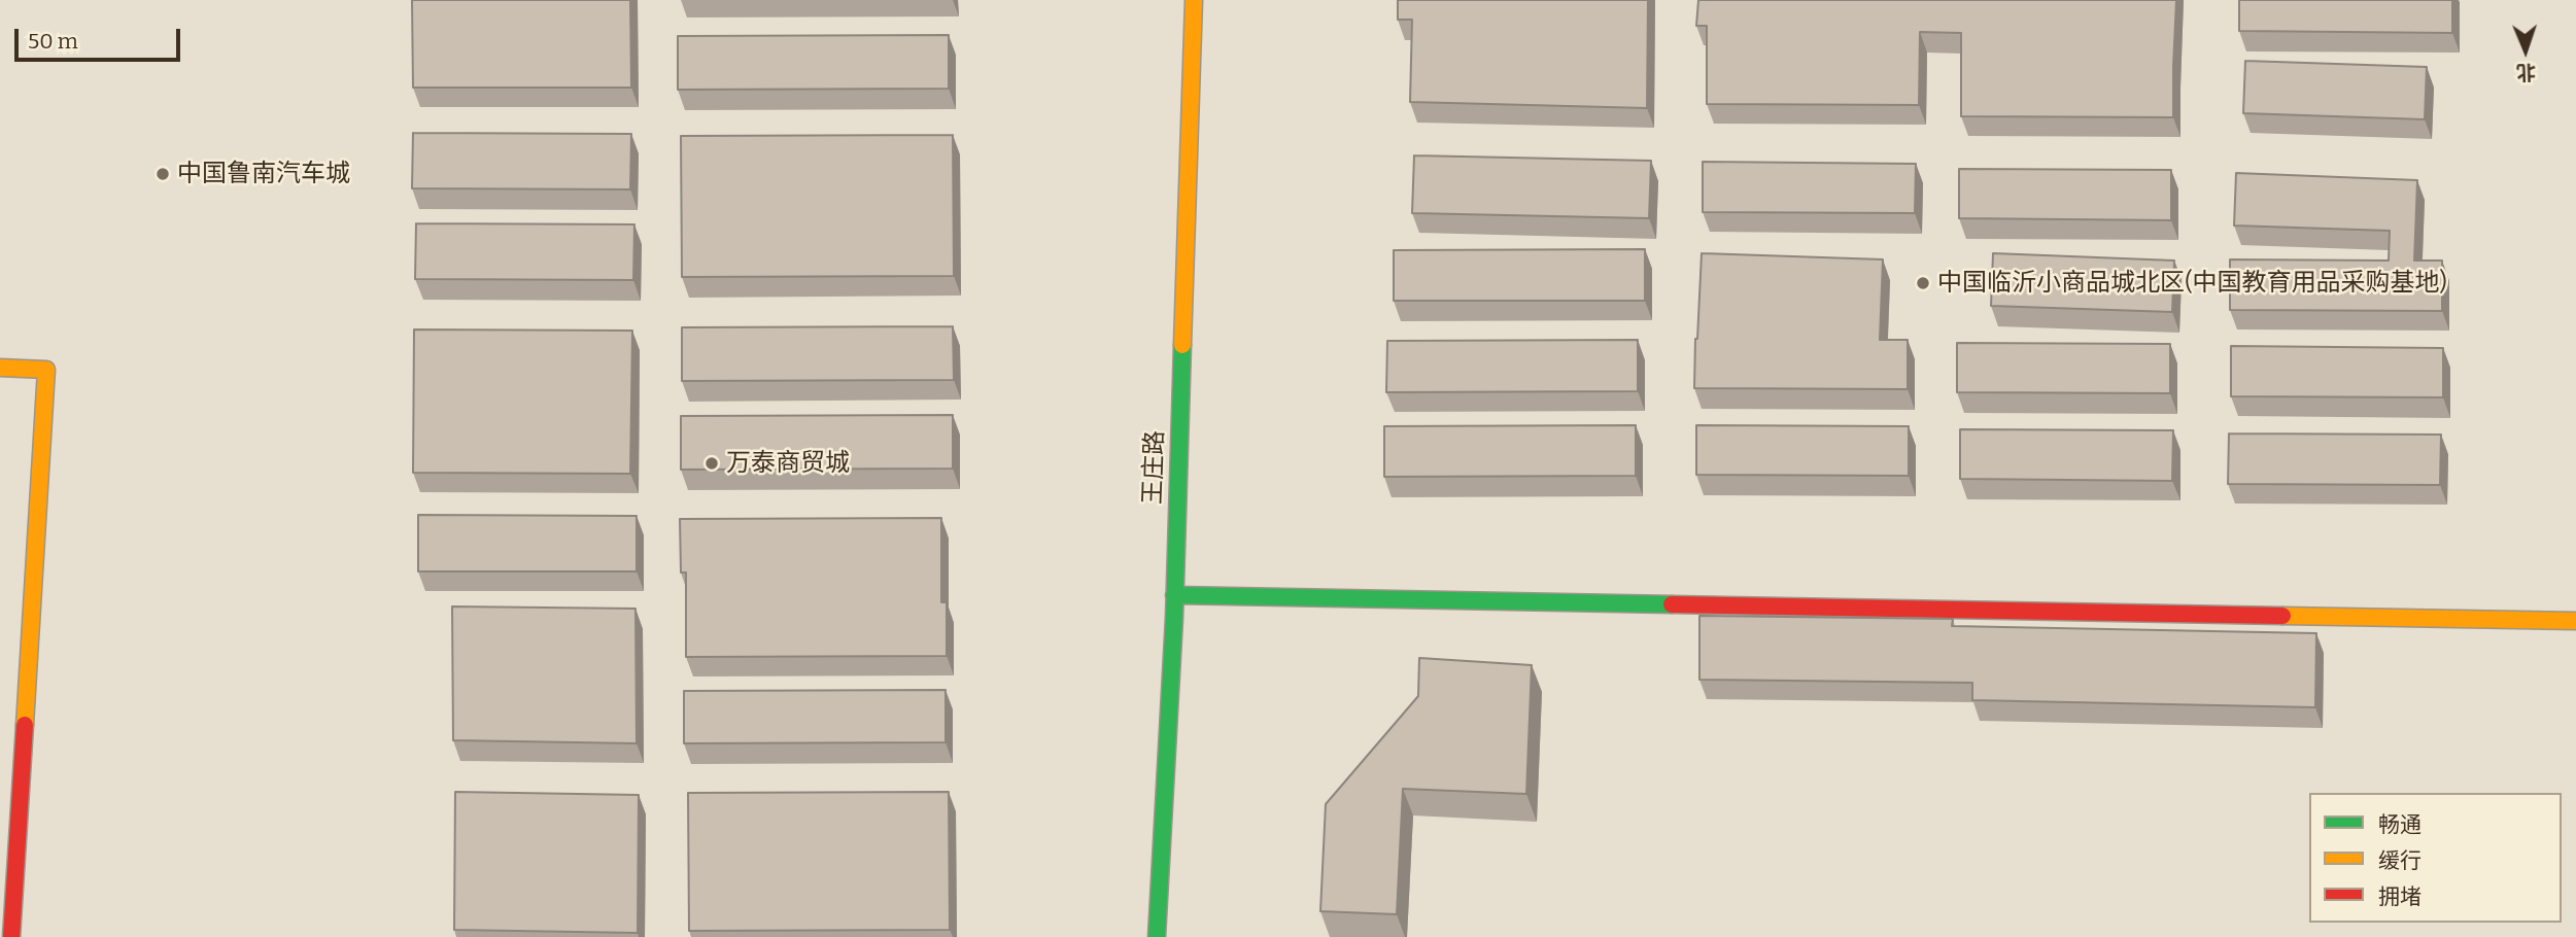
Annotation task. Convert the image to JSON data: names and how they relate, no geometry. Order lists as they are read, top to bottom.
{
  "streets": {
    "street": ["王庄路"]
  },
  "places": ["中国鲁南汽车城", "中国临沂小商品城北区(中国教育用品采购基地)", "万泰商贸城"],
  "legend": ["畅通", "缓行", "拥堵"],
  "scale_bar": "50 m",
  "north": "bottom"
}
